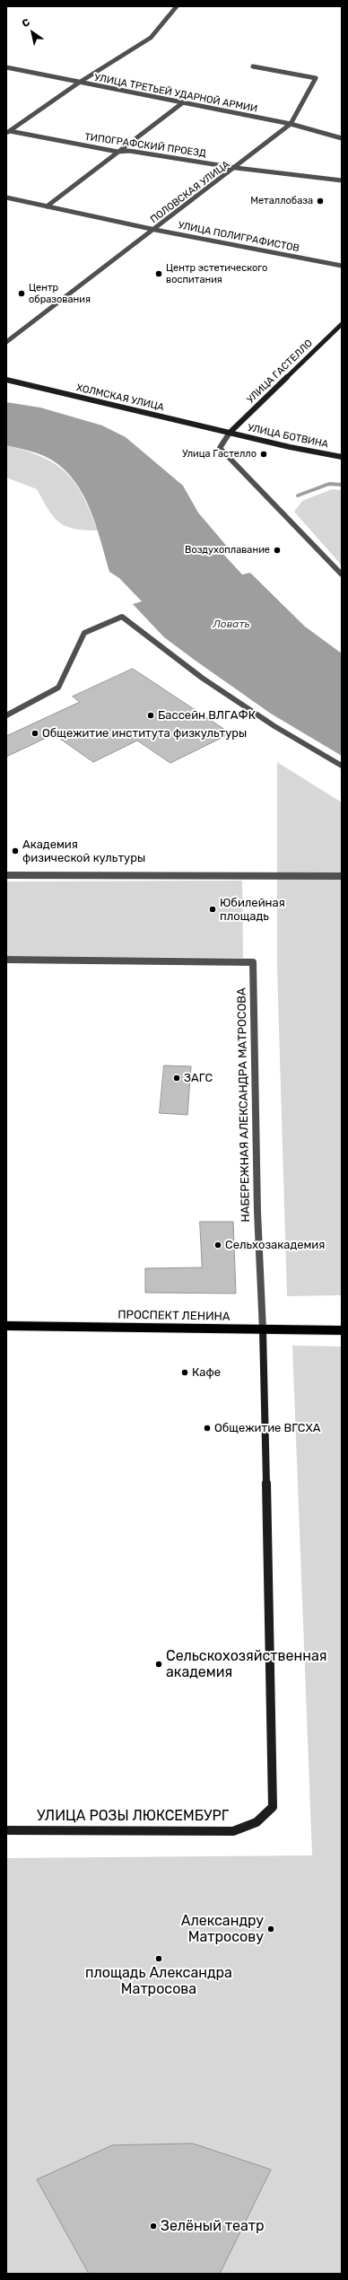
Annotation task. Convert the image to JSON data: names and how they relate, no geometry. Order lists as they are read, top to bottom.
{
  "streets": {
    "main road": [
      "УЛИЦА ГАСТЕЛЛО",
      "ХОЛМСКАЯ УЛИЦА",
      "УЛИЦА БОТВИНА",
      "НАБЕРЕЖНАЯ АЛЕКСАНДРА МАТРОСОВА",
      "ПРОСПЕКТ ЛЕНИНА",
      "УЛИЦА РОЗЫ ЛЮКСЕМБУРГ"
    ],
    "street": [
      "УЛИЦА ТРЕТЬЕЙ УДАРНОЙ АРМИИ",
      "ТИПОГРАФСКИЙ ПРОЕЗД",
      "ПОЛОВСКАЯ УЛИЦА",
      "УЛИЦА ПОЛИГРАФИСТОВ"
    ]
  },
  "crossings": [
    ["УЛИЦА ТРЕТЬЕЙ УДАРНОЙ АРМИИ", "ПОЛОВСКАЯ УЛИЦА"],
    ["ТИПОГРАФСКИЙ ПРОЕЗД", "ПОЛОВСКАЯ УЛИЦА"],
    ["ПОЛОВСКАЯ УЛИЦА", "УЛИЦА ПОЛИГРАФИСТОВ"],
    ["УЛИЦА ГАСТЕЛЛО", "ХОЛМСКАЯ УЛИЦА"],
    ["УЛИЦА ГАСТЕЛЛО", "УЛИЦА БОТВИНА"],
    ["ХОЛМСКАЯ УЛИЦА", "УЛИЦА БОТВИНА"],
    ["НАБЕРЕЖНАЯ АЛЕКСАНДРА МАТРОСОВА", "ПРОСПЕКТ ЛЕНИНА"],
    ["НАБЕРЕЖНАЯ АЛЕКСАНДРА МАТРОСОВА", "УЛИЦА РОЗЫ ЛЮКСЕМБУРГ"]
  ],
  "water": ["Ловать"],
  "places": [
    "Металлобаза",
    "Центр эстетического воспитания",
    "Центр образования",
    "Улица Гастелло",
    "Воздухоплавание",
    "Бассейн ВЛГАФК",
    "Общежитие института физкультуры",
    "Aкадемия физической культуры",
    "Юбилейная площадь",
    "ЗАГС",
    "Сельхозакадемия",
    "Кафе",
    "Общежитие ВГСХА",
    "Сельскохозяйственная академия",
    "Александру Матросову",
    "площадь Александра Матросова",
    "Зелёный театр"
  ],
  "north": "top left"
}
